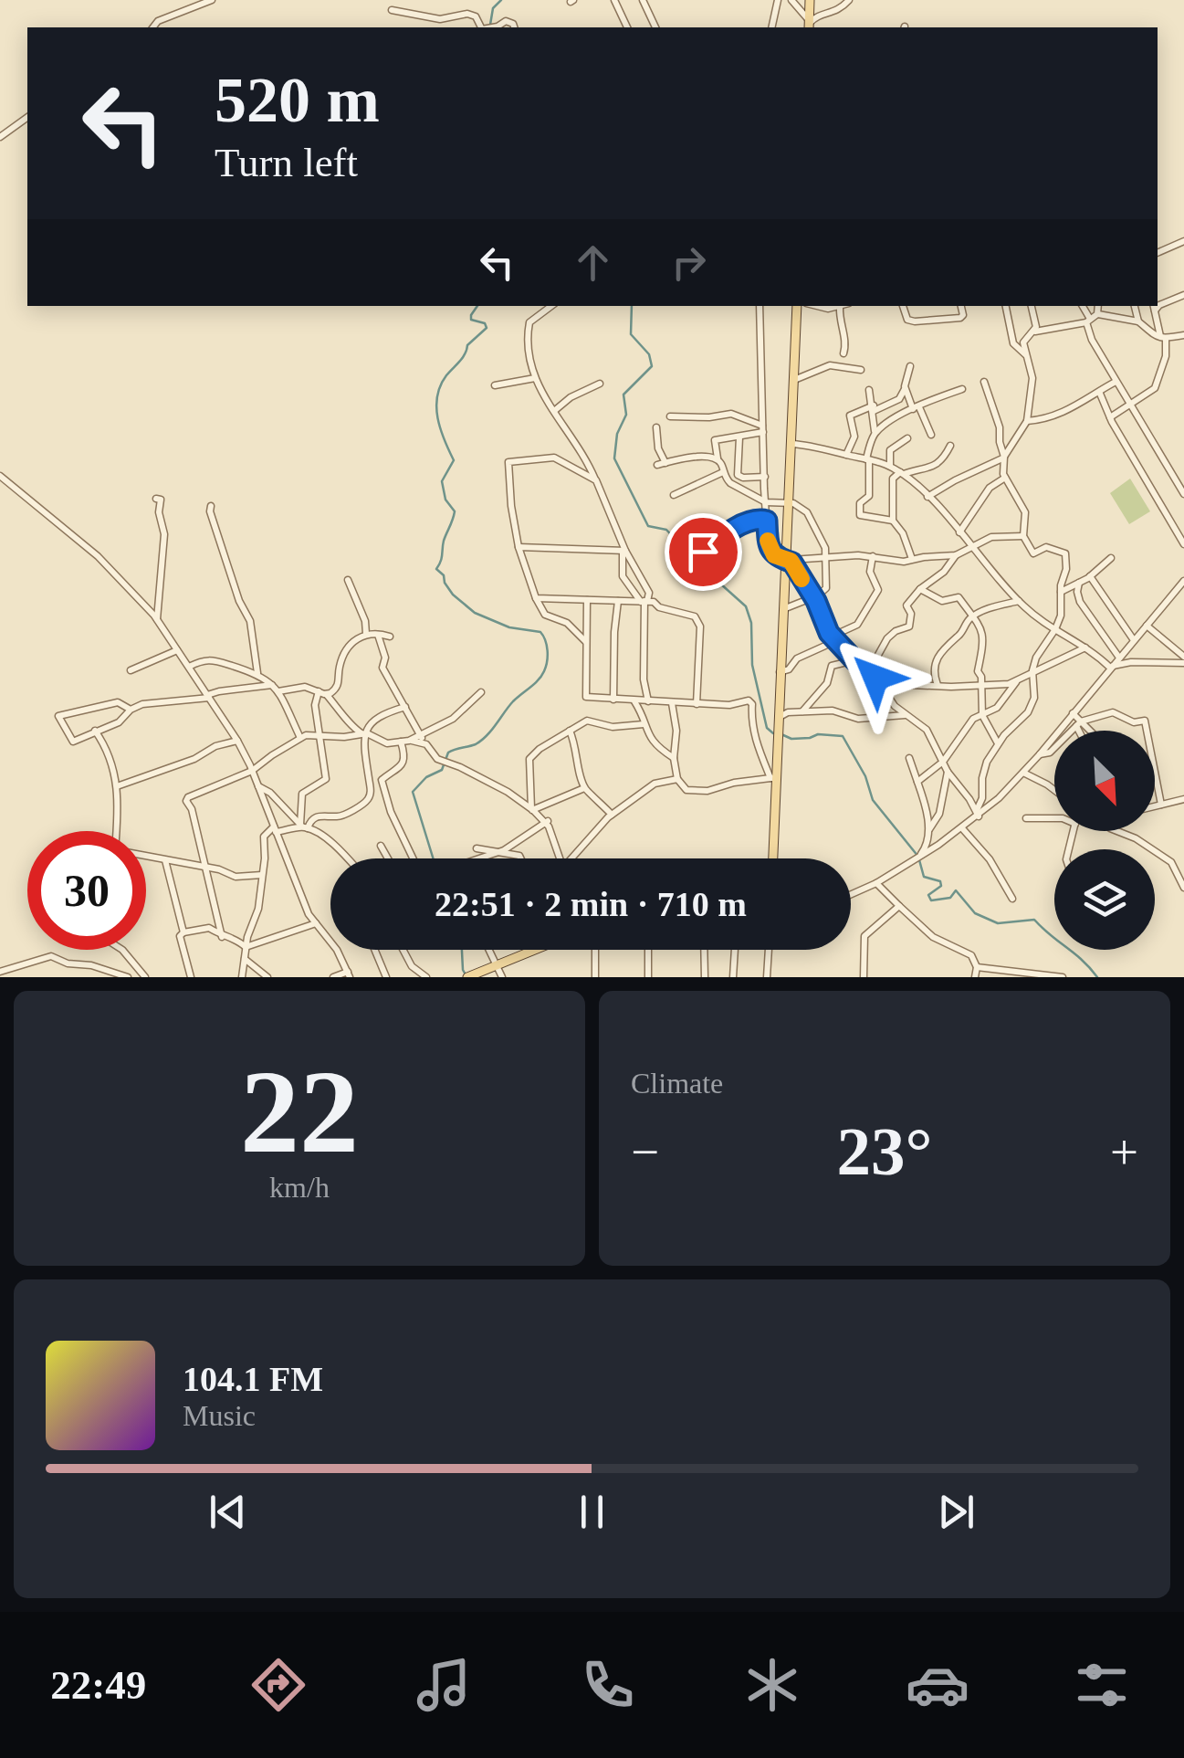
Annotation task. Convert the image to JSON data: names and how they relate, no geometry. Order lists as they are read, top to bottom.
{
  "north": "bottom right",
  "page": {
    "turn": ["520 m", "Turn left"],
    "limit": "30",
    "trip": "22:51 · 2 min · 710 m",
    "tile": [
      ["22", "km/h"],
      "Climate"
    ],
    "heat": ["−", "23°", "+"],
    "song": ["104.1 FM", "Music"],
    "tabs": "22:49"
  }
}
